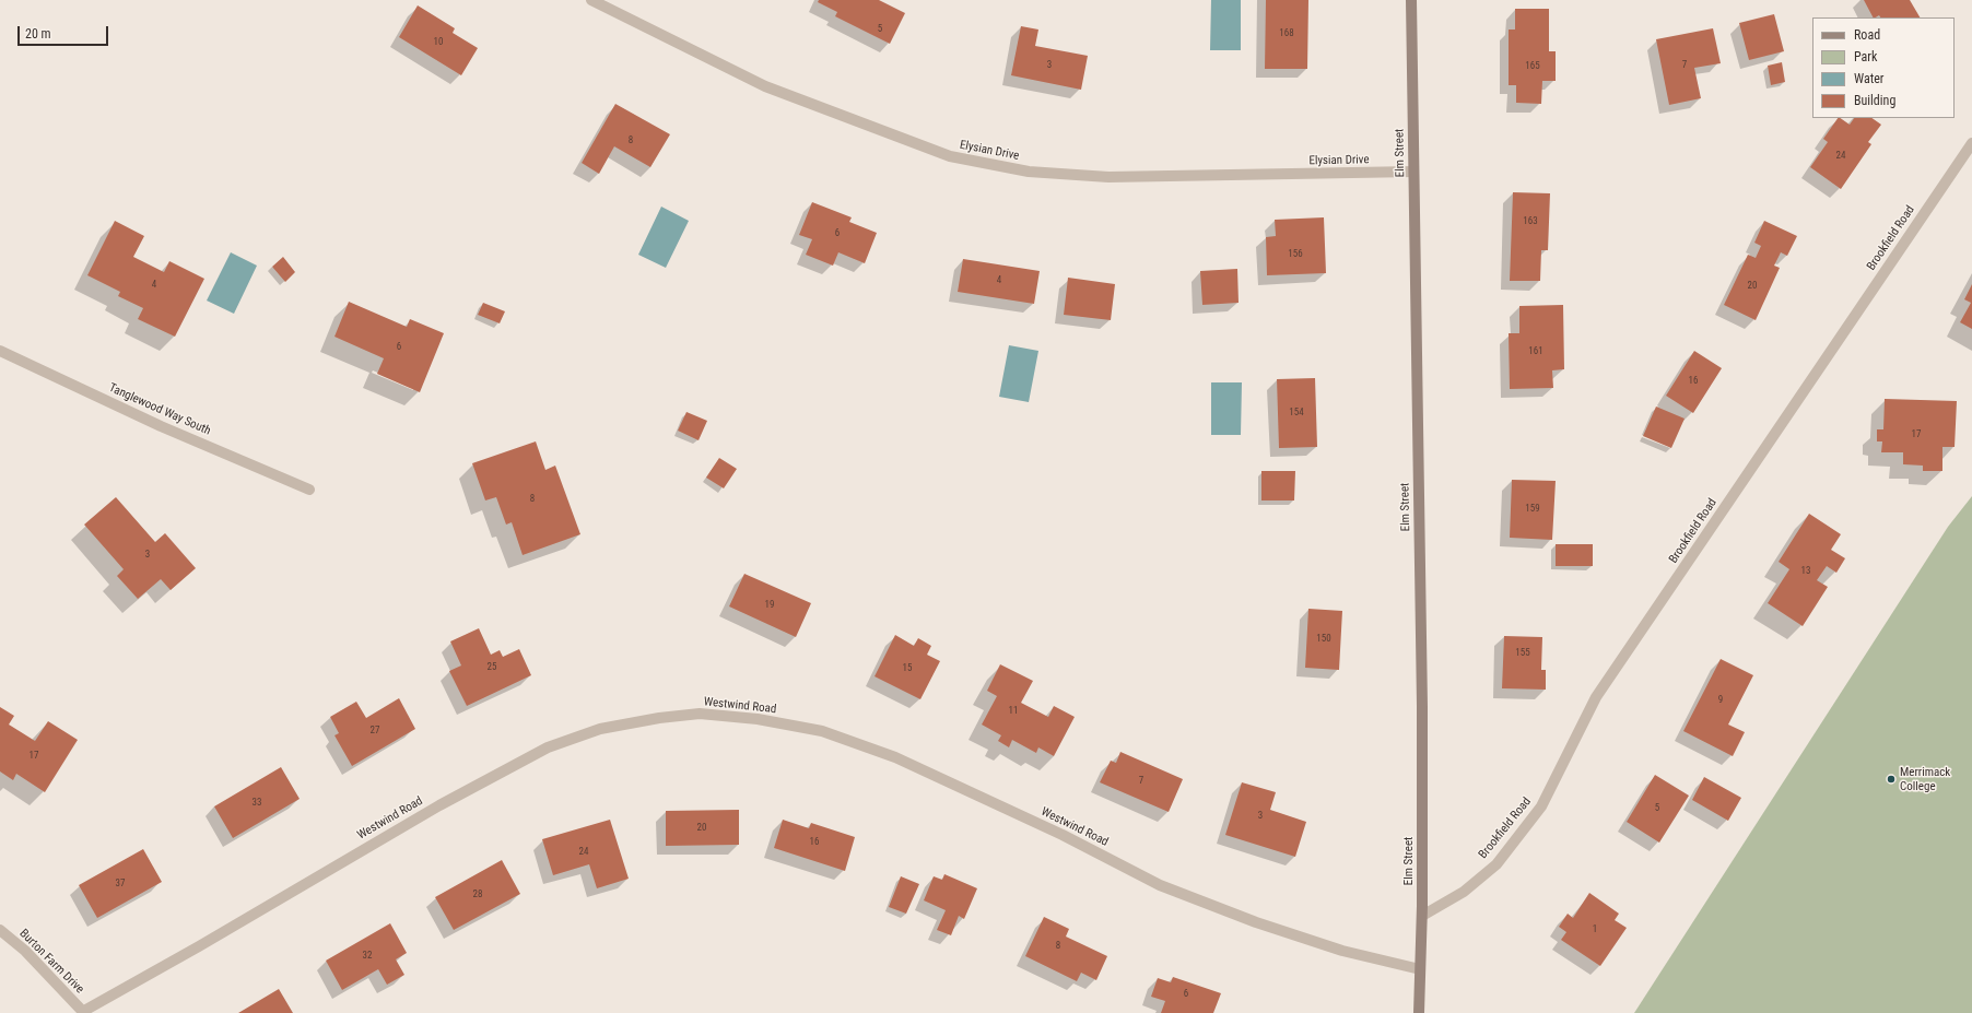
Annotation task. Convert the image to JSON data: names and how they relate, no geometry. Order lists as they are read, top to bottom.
{
  "streets": {
    "main road": ["Elm Street"],
    "street": [
      "Elysian Drive",
      "Brookfield Road",
      "Tanglewood Way South",
      "Westwind Road",
      "Burton Farm Drive"
    ]
  },
  "crossings": [
    ["Elysian Drive", "Elm Street"],
    ["Elm Street", "Brookfield Road"],
    ["Elm Street", "Westwind Road"],
    ["Westwind Road", "Burton Farm Drive"]
  ],
  "places": ["Merrimack College"],
  "house_numbers": [
    "5",
    "168",
    "10",
    "3",
    "7",
    "165",
    "8",
    "24",
    "163",
    "6",
    "156",
    "4",
    "4",
    "20",
    "6",
    "161",
    "16",
    "154",
    "17",
    "8",
    "159",
    "3",
    "13",
    "19",
    "150",
    "155",
    "25",
    "15",
    "9",
    "11",
    "27",
    "17",
    "7",
    "33",
    "5",
    "3",
    "20",
    "16",
    "24",
    "37",
    "28",
    "1",
    "8",
    "32",
    "6"
  ],
  "legend": [
    "Road",
    "Park",
    "Water",
    "Building"
  ],
  "scale_bar": "20 m"
}
